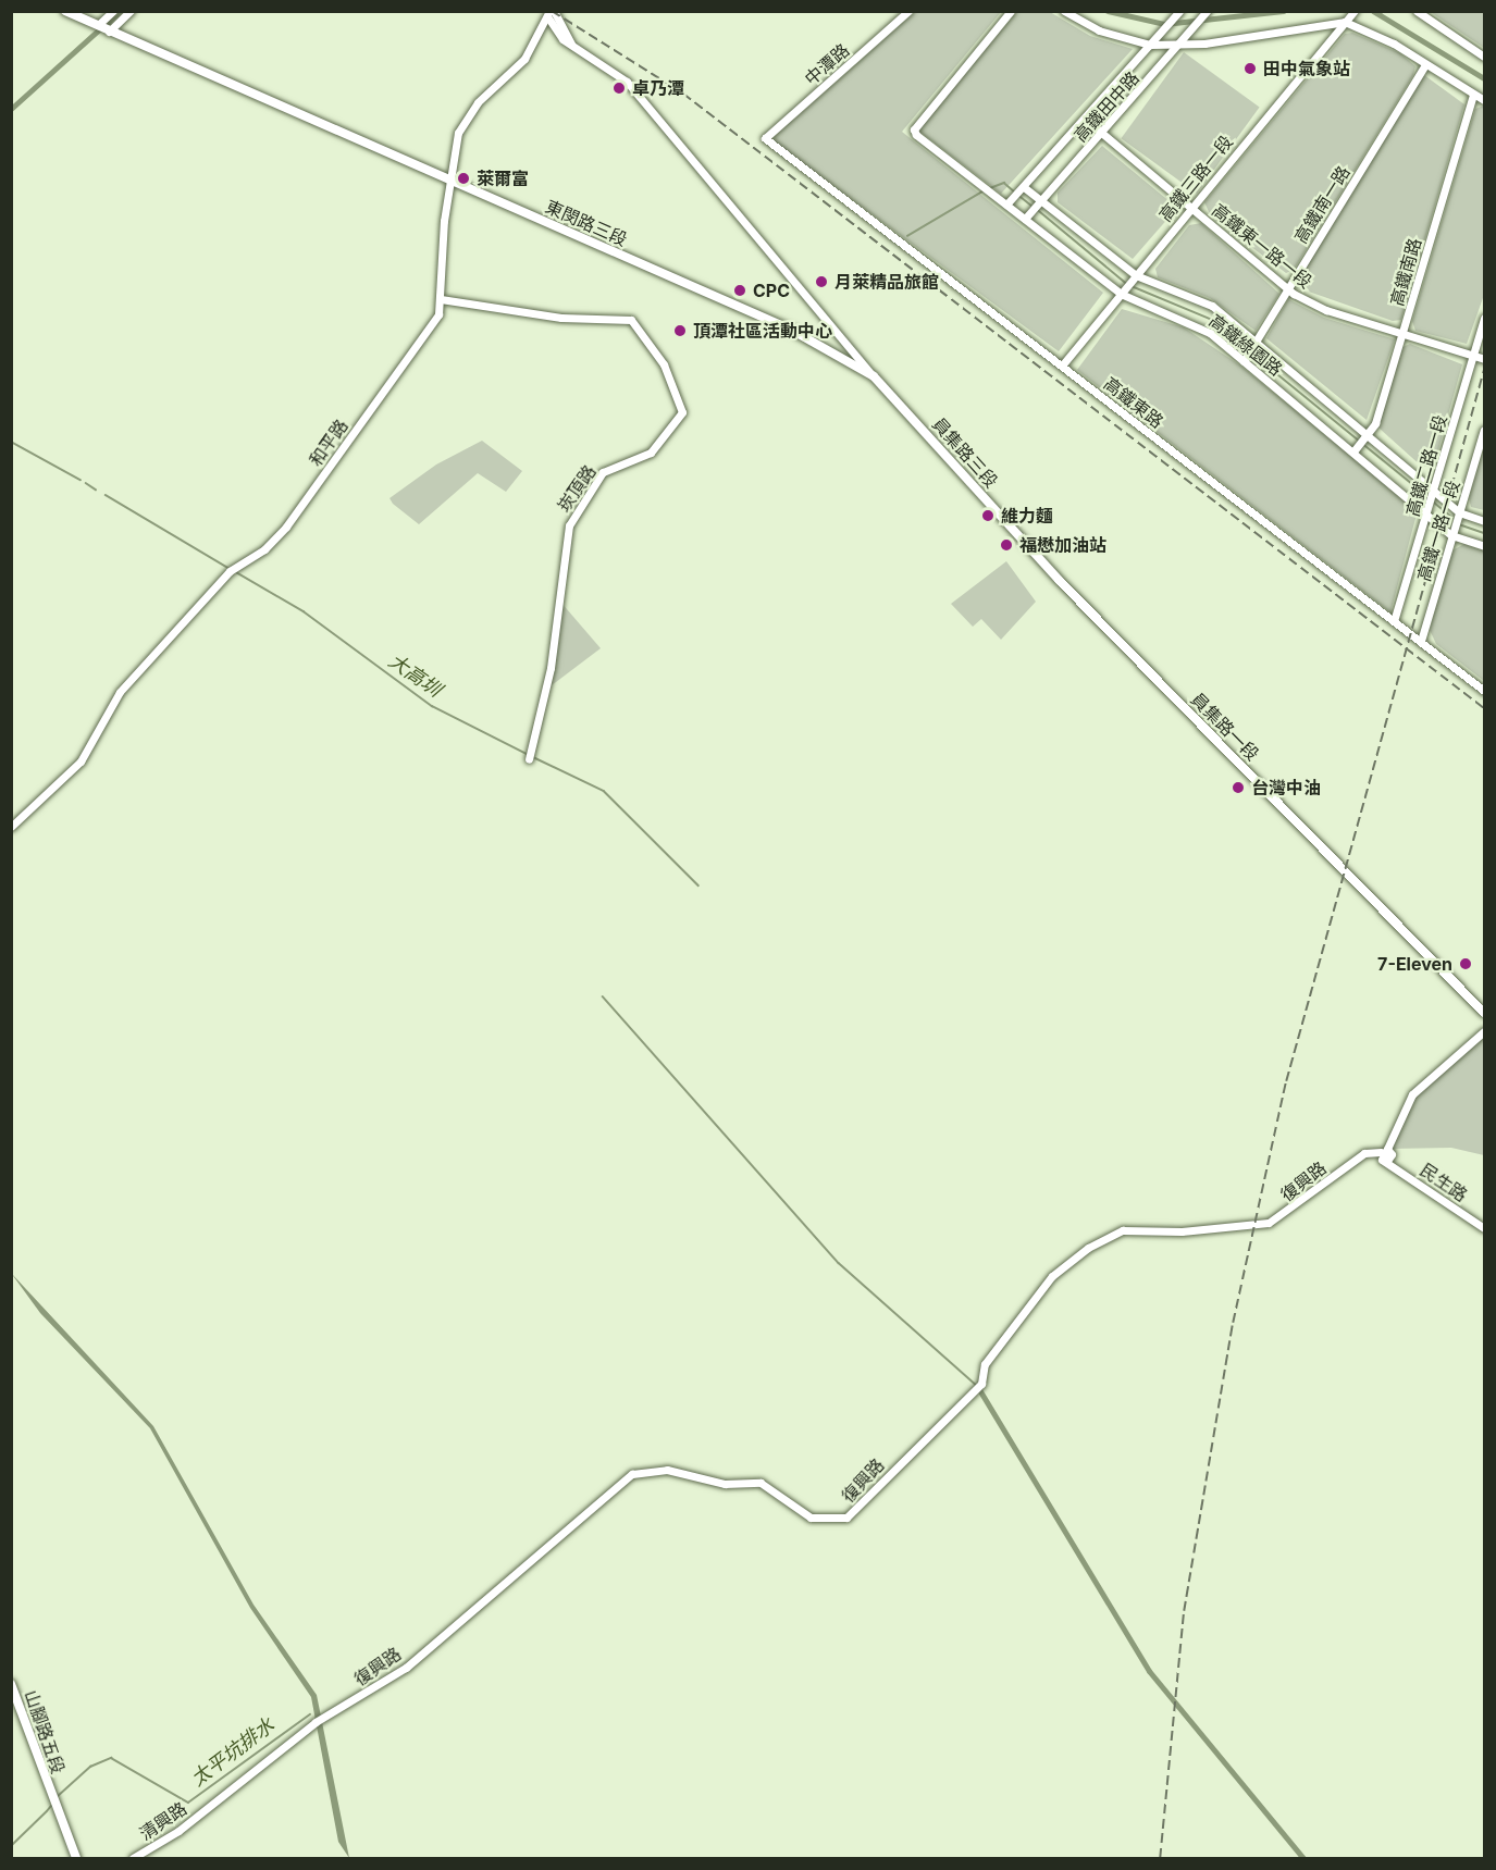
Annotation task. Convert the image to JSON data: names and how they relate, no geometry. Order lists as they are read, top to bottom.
{
  "streets": {
    "main road": [
      "東閔路三段",
      "員集路三段",
      "員集路一段",
      "山腳路五段"
    ],
    "street": [
      "中潭路",
      "高鐵田中路",
      "高鐵三路一段",
      "高鐵南一路",
      "高鐵東一路一段",
      "高鐵南路",
      "高鐵綠園路",
      "高鐵東路",
      "和平路",
      "高鐵二路一段",
      "崁頂路",
      "高鐵一路一段",
      "復興路",
      "民生路",
      "清興路"
    ]
  },
  "crossings": [
    ["中潭路", "高鐵東路"],
    ["高鐵田中路", "高鐵東一路一段"],
    ["高鐵田中路", "高鐵綠園路"],
    ["高鐵三路一段", "高鐵東一路一段"],
    ["高鐵三路一段", "高鐵綠園路"],
    ["高鐵三路一段", "高鐵東路"],
    ["高鐵南一路", "高鐵東一路一段"],
    ["高鐵南一路", "高鐵綠園路"],
    ["東閔路三段", "和平路"],
    ["東閔路三段", "員集路三段"],
    ["高鐵東一路一段", "高鐵南路"],
    ["高鐵東一路一段", "高鐵二路一段"],
    ["高鐵南路", "高鐵綠園路"],
    ["高鐵綠園路", "高鐵二路一段"],
    ["高鐵綠園路", "高鐵一路一段"],
    ["高鐵東路", "高鐵二路一段"],
    ["高鐵東路", "高鐵一路一段"],
    ["和平路", "崁頂路"],
    ["員集路三段", "員集路一段"],
    ["復興路", "民生路"],
    ["復興路", "清興路"]
  ],
  "water": ["大高圳", "太平坑排水"],
  "places": [
    "田中氣象站",
    "卓乃潭",
    "萊爾富",
    "月萊精品旅館",
    "CPC",
    "頂潭社區活動中心",
    "維力麵",
    "福懋加油站",
    "台灣中油",
    "7-Eleven"
  ]
}
